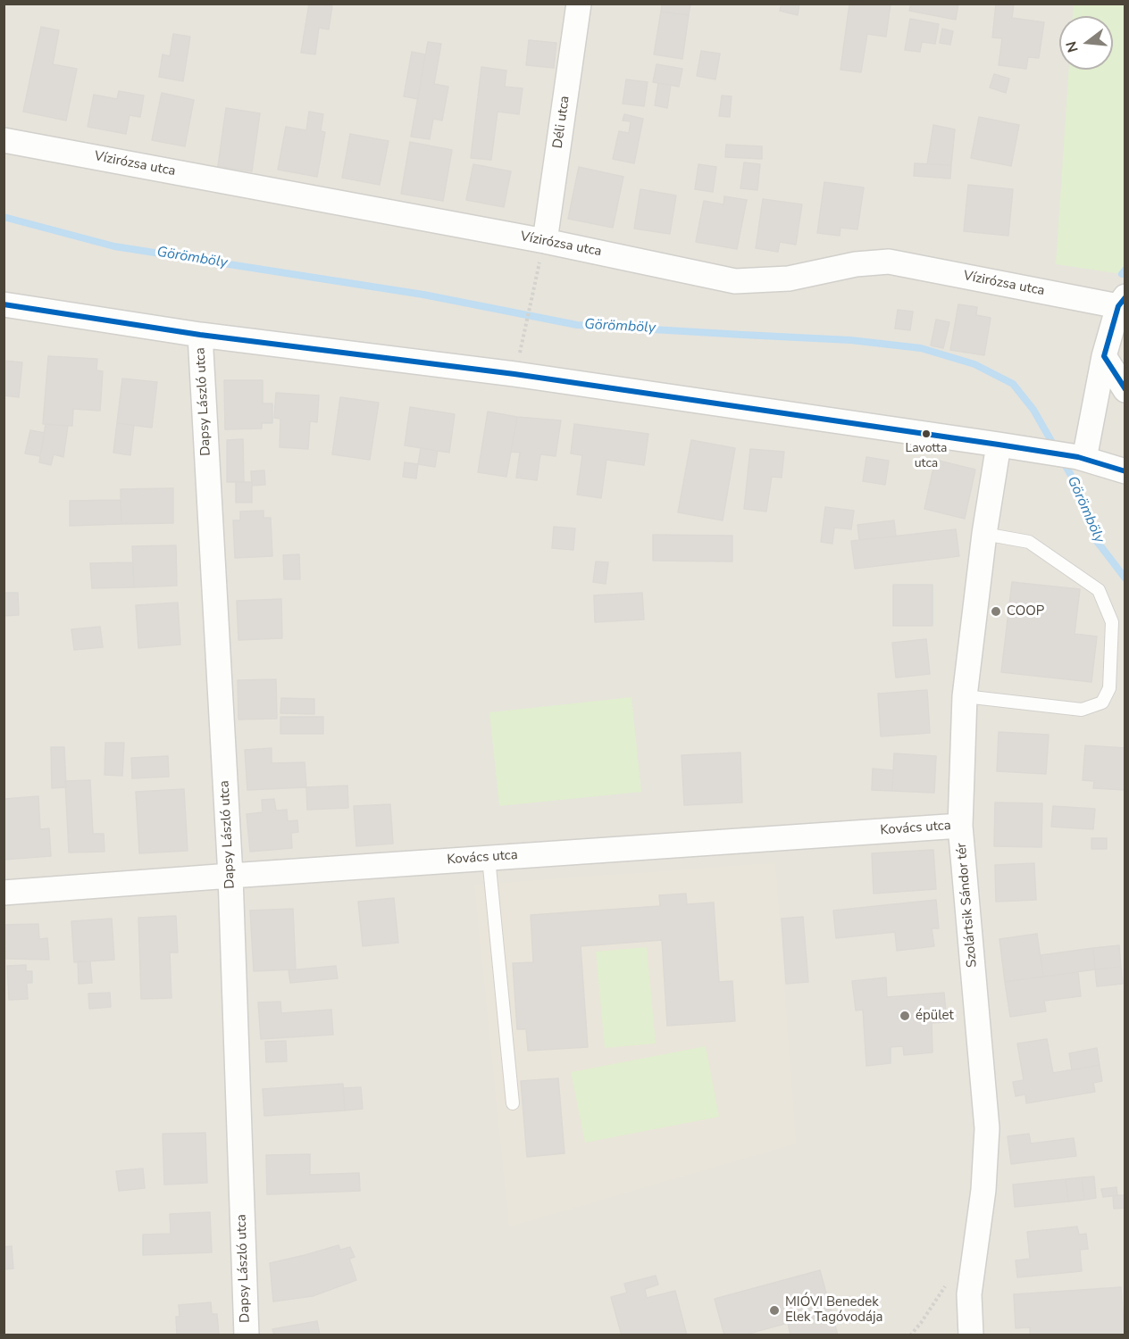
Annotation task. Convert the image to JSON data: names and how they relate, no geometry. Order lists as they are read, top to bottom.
{
  "streets": {
    "street": [
      "Déli utca",
      "Vízirózsa utca",
      "Dapsy László utca",
      "Kovács utca",
      "Szolártsik Sándor tér"
    ]
  },
  "crossings": [
    ["Déli utca", "Vízirózsa utca"],
    ["Dapsy László utca", "Kovács utca"],
    ["Kovács utca", "Szolártsik Sándor tér"]
  ],
  "water": ["Görömböly"],
  "places": [
    "Lavotta utca",
    "COOP",
    "épület",
    "MIÓVI Benedek Elek Tagóvodája"
  ],
  "north": "left"
}
